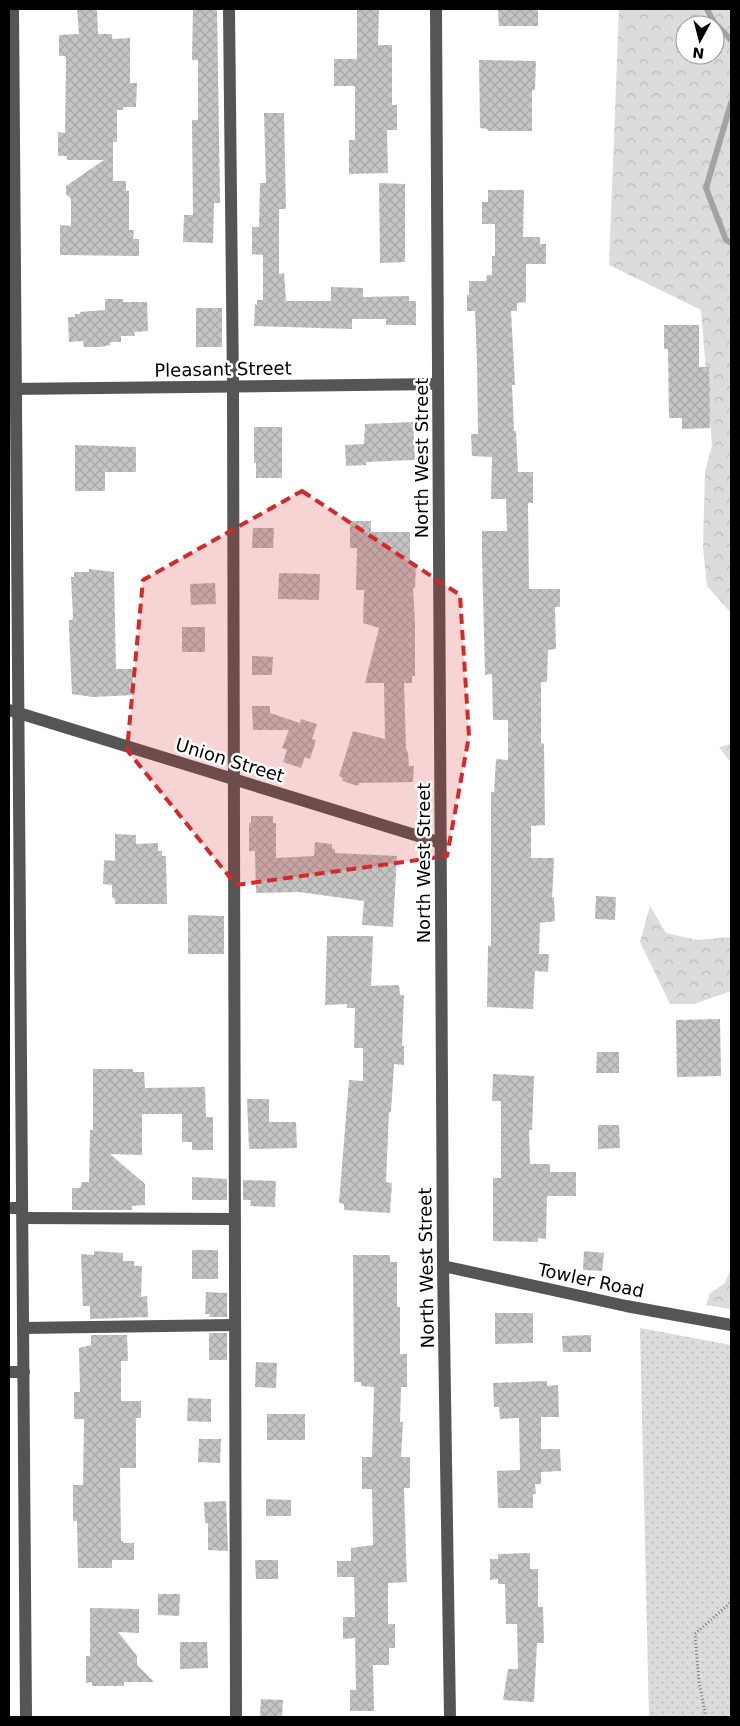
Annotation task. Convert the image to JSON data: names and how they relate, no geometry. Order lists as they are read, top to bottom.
{
  "streets": {
    "street": [
      "Pleasant Street",
      "North West Street",
      "Union Street",
      "Towler Road"
    ]
  },
  "crossings": [
    ["Pleasant Street", "North West Street"],
    ["North West Street", "Union Street"],
    ["North West Street", "Towler Road"]
  ],
  "north": "bottom"
}
